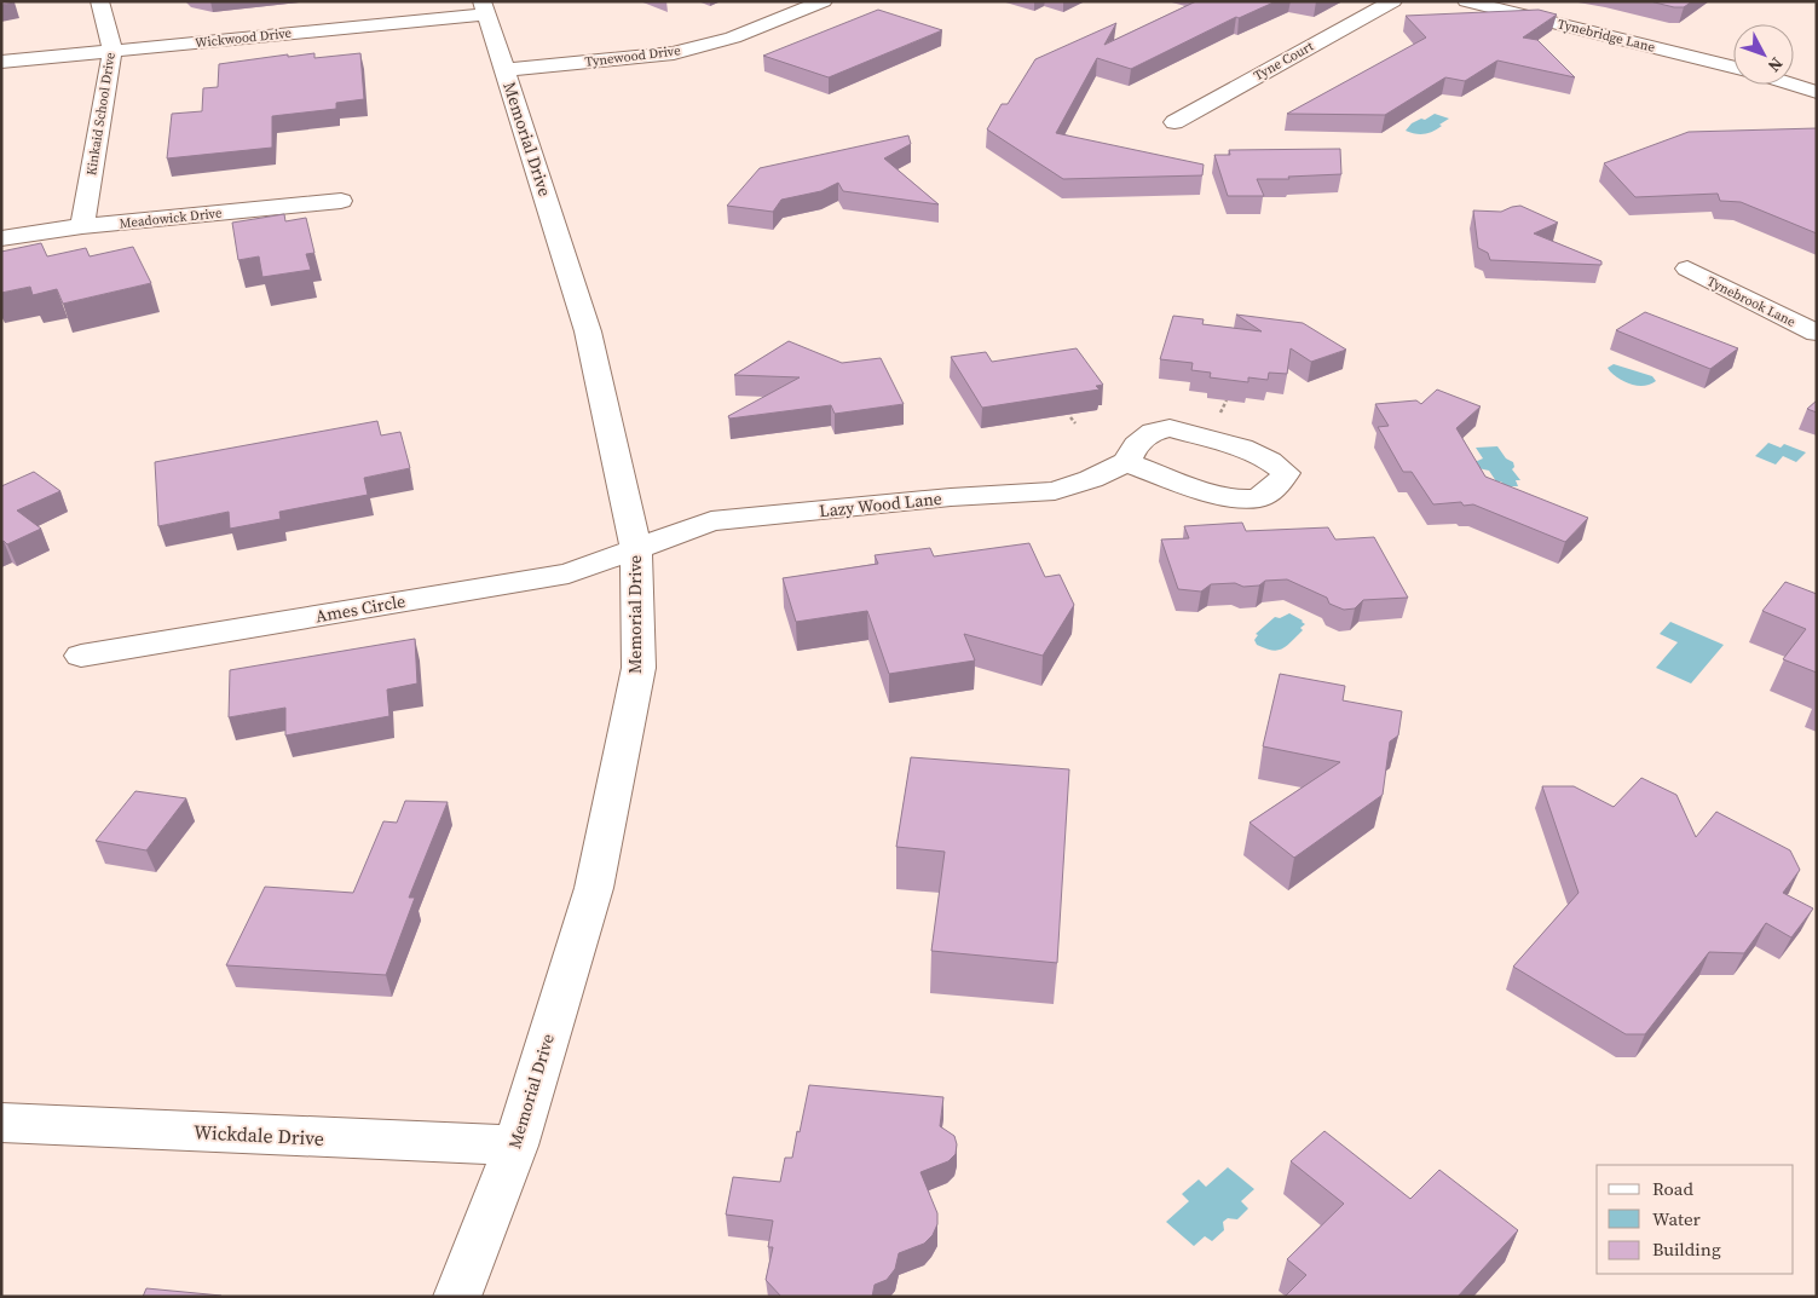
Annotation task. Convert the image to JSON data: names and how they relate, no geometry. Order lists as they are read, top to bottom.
{
  "streets": {
    "street": [
      "Tynebridge Lane",
      "Wickwood Drive",
      "Tynewood Drive",
      "Tyne Court",
      "Kinkaid School Drive",
      "Memorial Drive",
      "Meadowick Drive",
      "Tynebrook Lane",
      "Lazy Wood Lane",
      "Ames Circle",
      "Wickdale Drive"
    ]
  },
  "crossings": [
    ["Wickwood Drive", "Kinkaid School Drive"],
    ["Wickwood Drive", "Memorial Drive"],
    ["Tynewood Drive", "Memorial Drive"],
    ["Kinkaid School Drive", "Meadowick Drive"],
    ["Memorial Drive", "Lazy Wood Lane"],
    ["Memorial Drive", "Ames Circle"],
    ["Memorial Drive", "Wickdale Drive"],
    ["Lazy Wood Lane", "Ames Circle"]
  ],
  "legend": ["Road", "Water", "Building"],
  "north": "bottom right"
}
